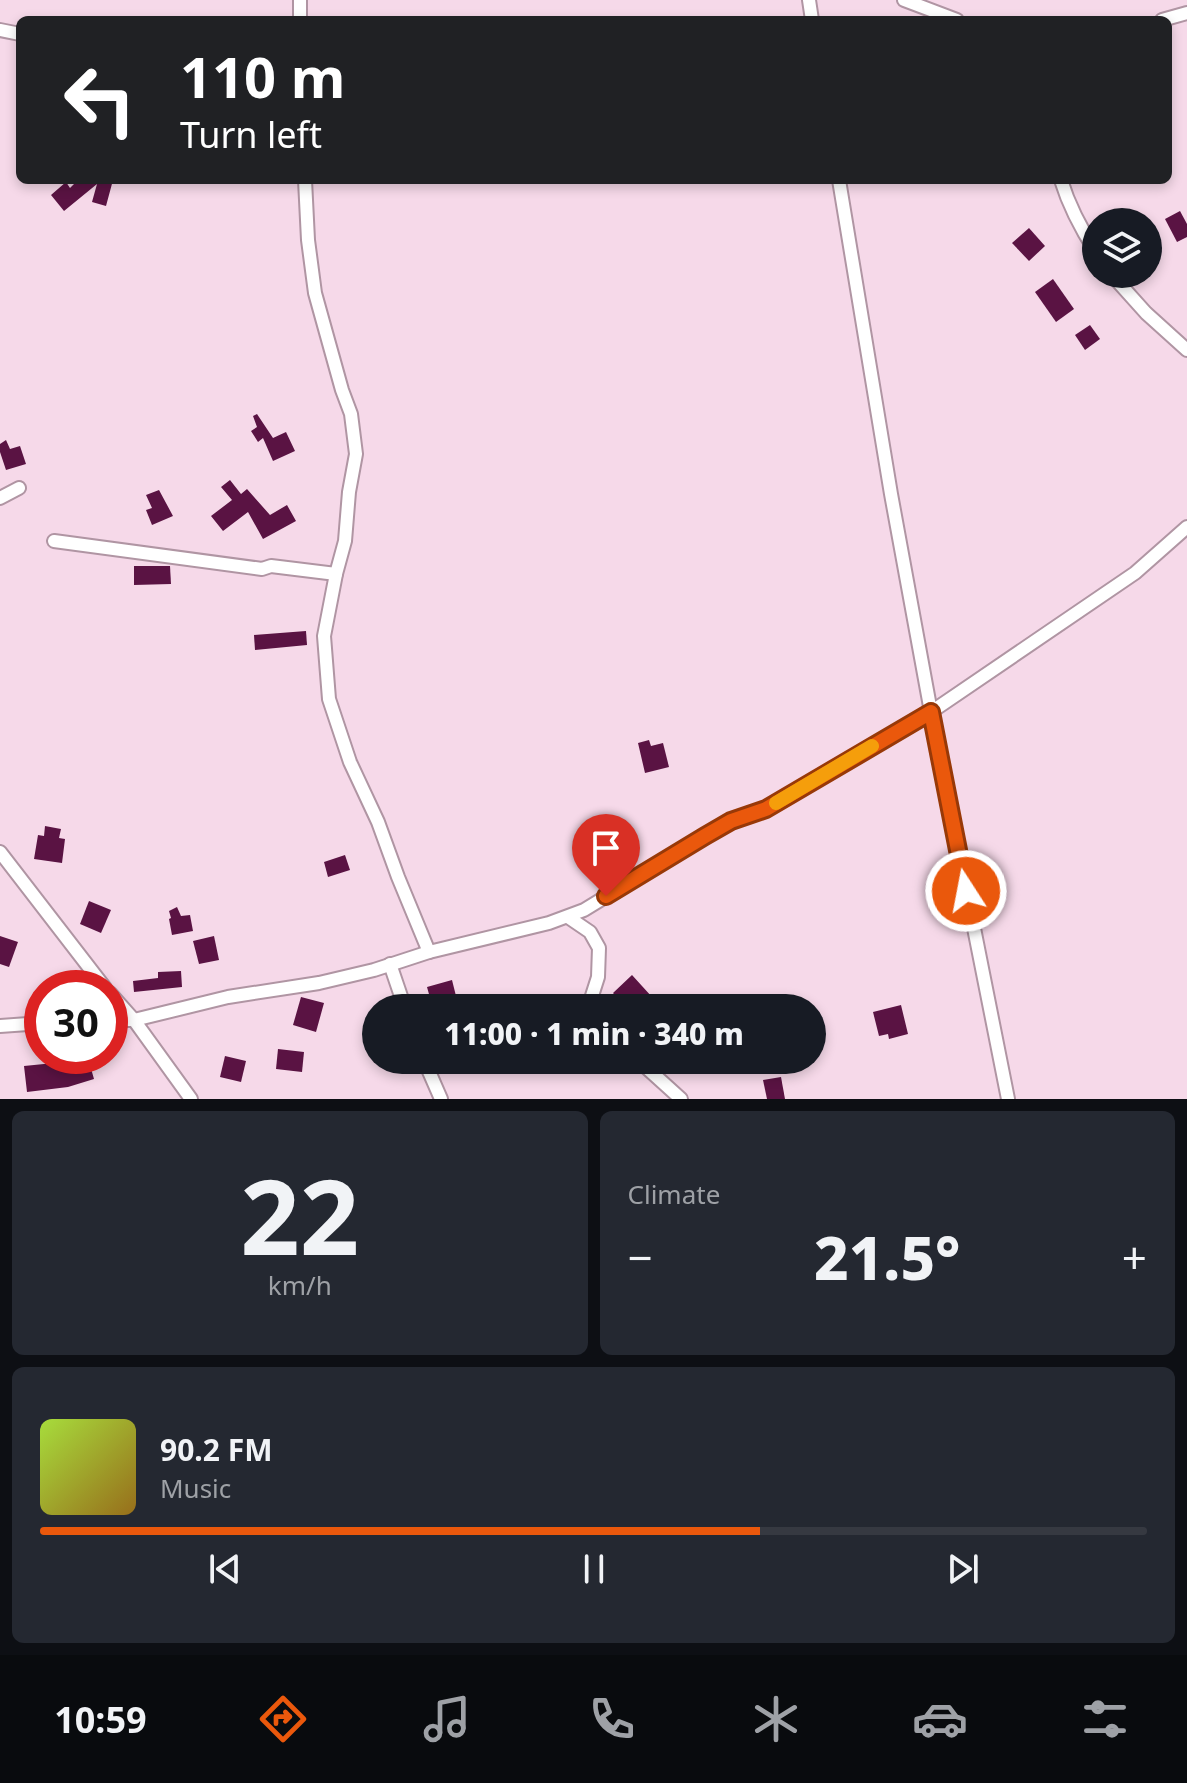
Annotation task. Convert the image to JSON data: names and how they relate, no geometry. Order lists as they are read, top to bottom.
{
  "page": {
    "turn": ["110 m", "Turn left"],
    "limit": "30",
    "trip": "11:00 · 1 min · 340 m",
    "tile": [
      ["22", "km/h"],
      "Climate"
    ],
    "heat": ["−", "21.5°", "+"],
    "song": ["90.2 FM", "Music"],
    "tabs": "10:59"
  }
}
